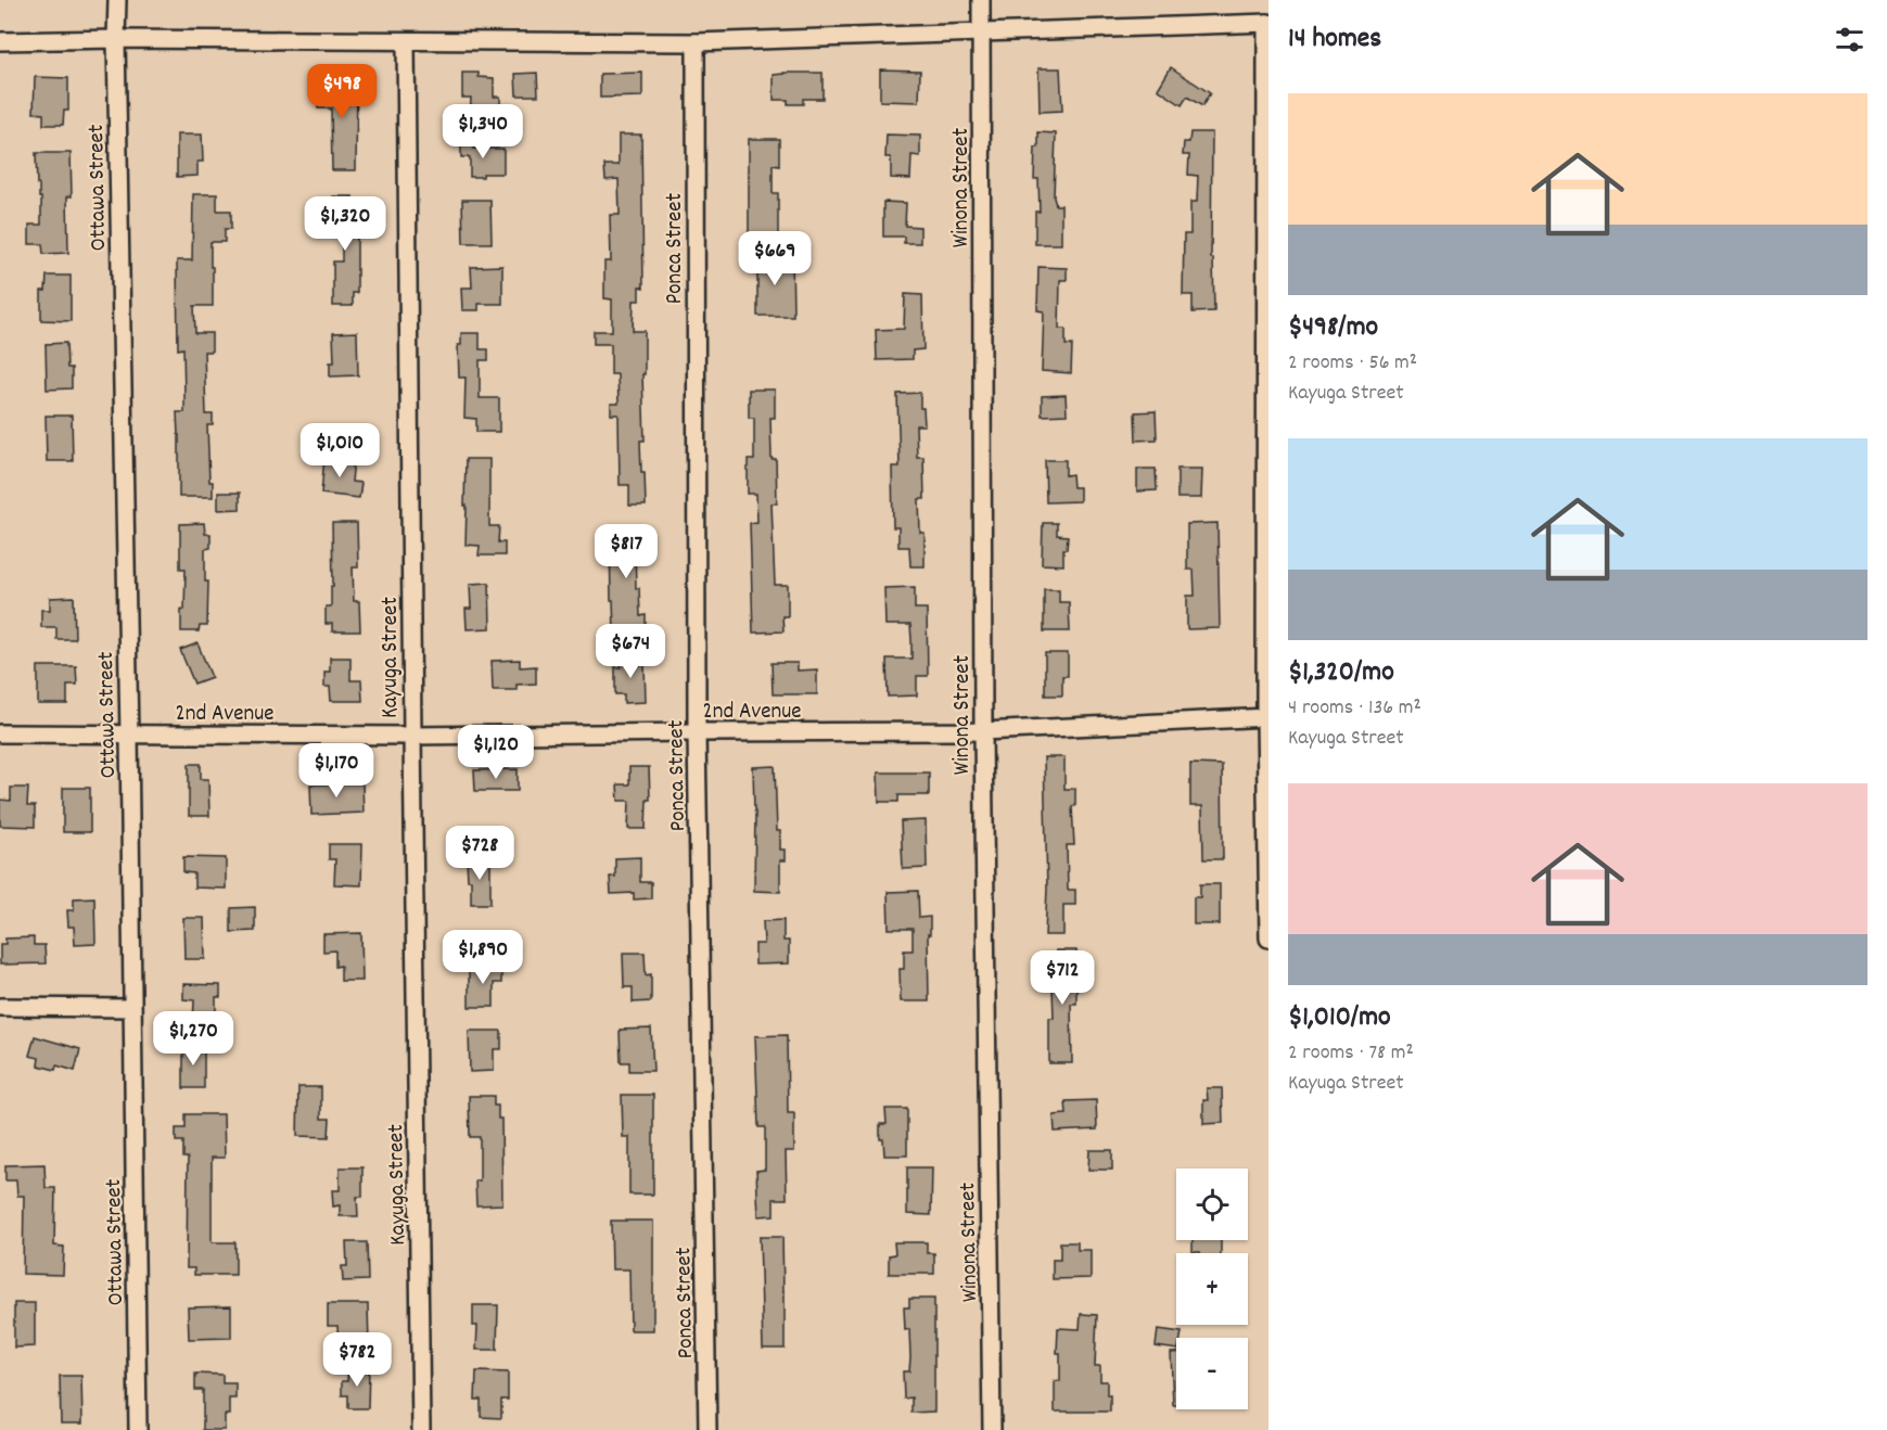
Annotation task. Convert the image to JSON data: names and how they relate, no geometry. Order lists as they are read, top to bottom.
{
  "streets": {
    "street": [
      "Ottawa Street",
      "Winona Street",
      "Ponca Street",
      "Kayuga Street",
      "2nd Avenue"
    ]
  },
  "crossings": [
    ["Ottawa Street", "2nd Avenue"],
    ["Winona Street", "2nd Avenue"],
    ["Ponca Street", "2nd Avenue"],
    ["Kayuga Street", "2nd Avenue"]
  ],
  "page": {
    "heading": "14 homes",
    "price": [
      "$498",
      "$1,340",
      "$1,320",
      "$669",
      "$1,010",
      "$817",
      "$674",
      "$1,120",
      "$1,170",
      "$728",
      "$1,890",
      "$712",
      "$1,270",
      "$782"
    ],
    "list": [
      {
        "name": "$498/mo",
        "note": "2 rooms · 56 m² · Kayuga Street"
      },
      {
        "name": "$1,320/mo",
        "note": "4 rooms · 136 m² · Kayuga Street"
      },
      {
        "name": "$1,010/mo",
        "note": "2 rooms · 78 m² · Kayuga Street"
      }
    ],
    "map_buttons": ["+", "−"]
  }
}
